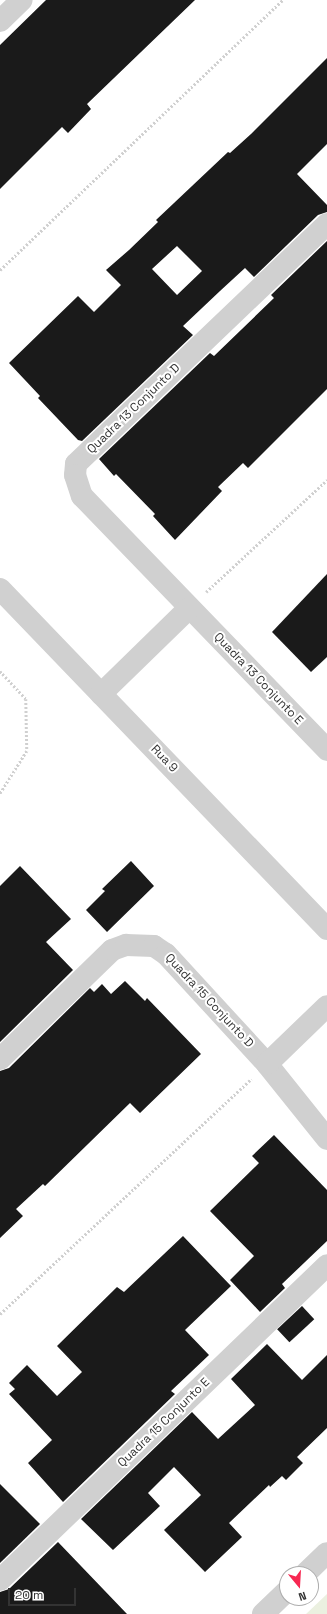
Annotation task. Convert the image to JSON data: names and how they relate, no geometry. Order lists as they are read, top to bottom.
{
  "streets": {
    "street": [
      "Quadra 13 Conjunto D",
      "Quadra 13 Conjunto E",
      "Rua 9",
      "Quadra 15 Conjunto D",
      "Quadra 15 Conjunto E"
    ]
  },
  "crossings": [
    ["Quadra 13 Conjunto D", "Quadra 13 Conjunto E"]
  ],
  "scale_bar": "20 m",
  "north": "bottom"
}
